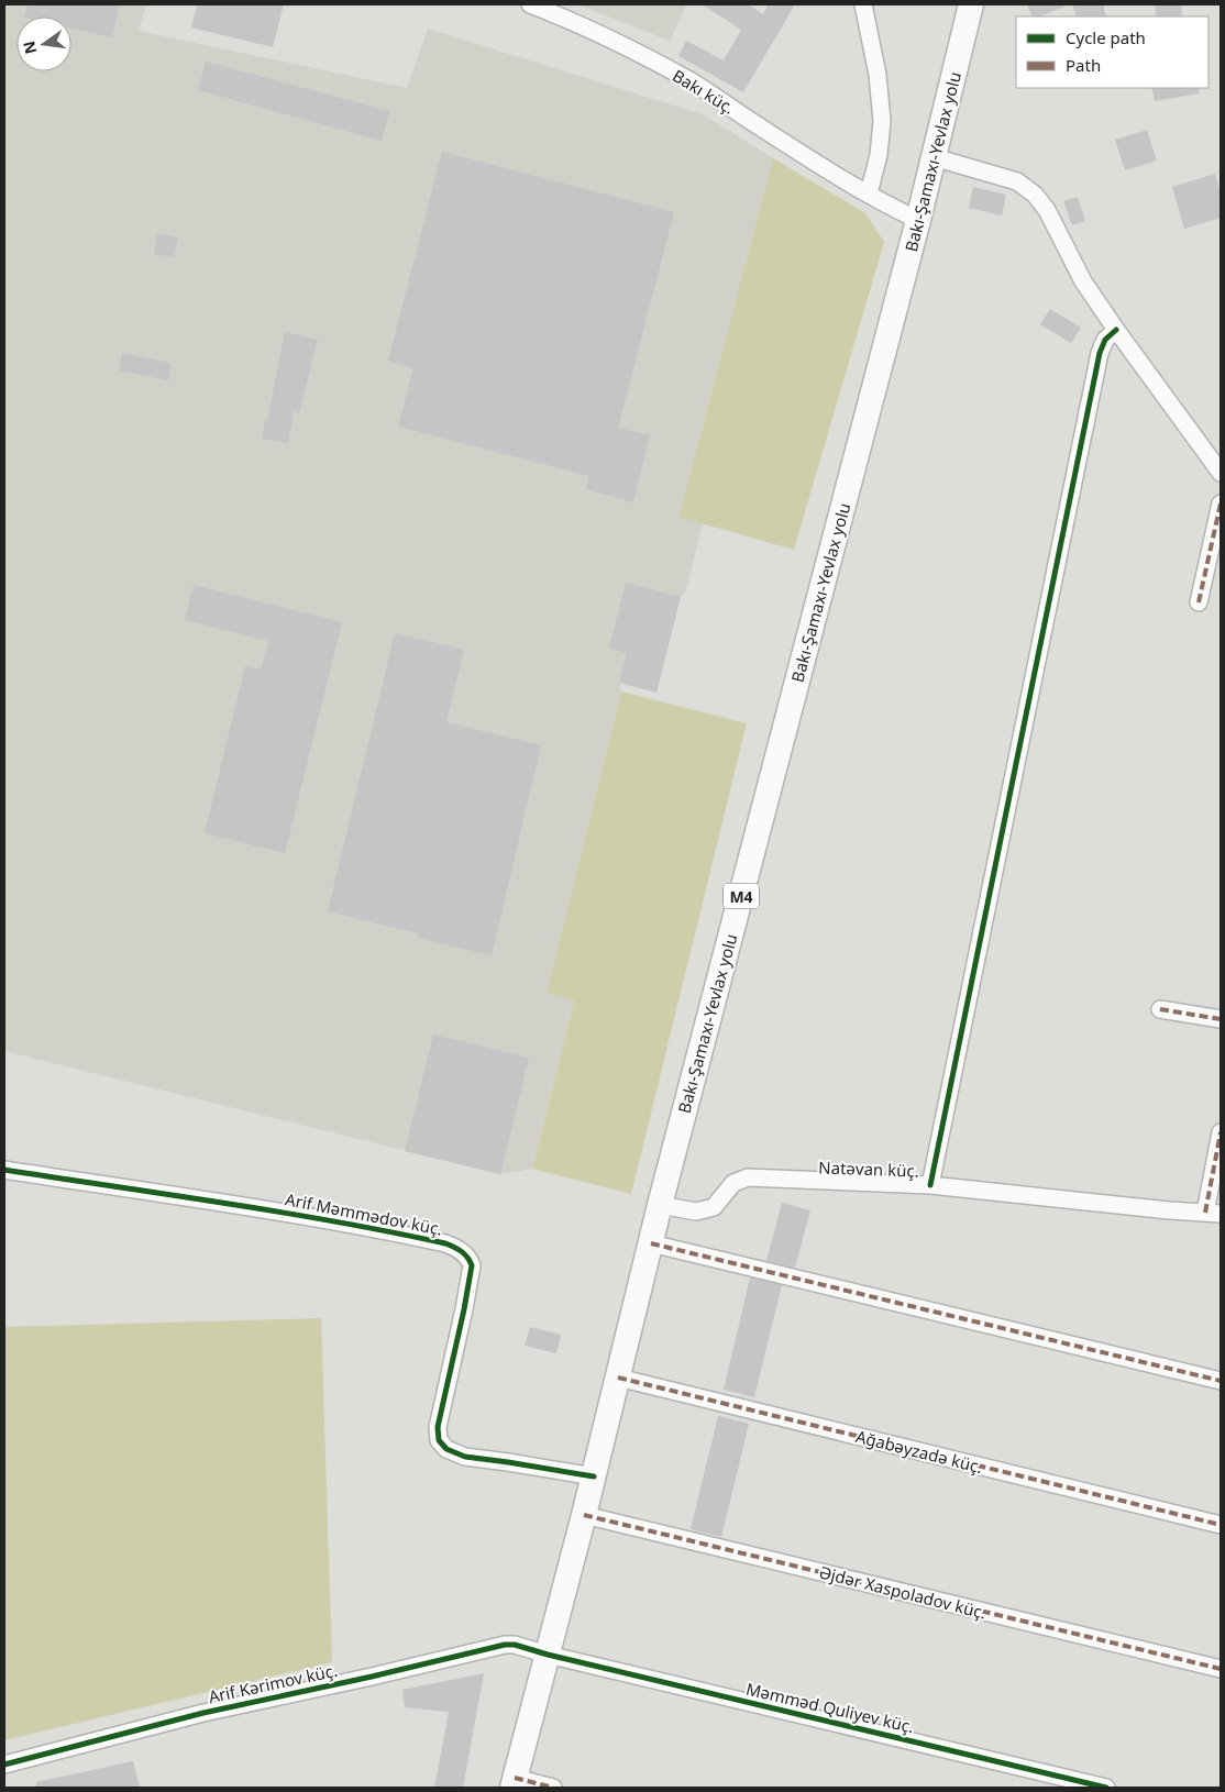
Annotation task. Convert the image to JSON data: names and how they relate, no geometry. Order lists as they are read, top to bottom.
{
  "streets": {
    "highway": ["Bakı-Şamaxı-Yevlax yolu", "M4"],
    "street": [
      "Bakı küç.",
      "Natəvan küç.",
      "Arif Məmmədov küç.",
      "Ağabəyzadə küç.",
      "Əjdər Xaspoladov küç.",
      "Arif Kərimov küç.",
      "Məmməd Quliyev küç."
    ]
  },
  "crossings": [
    ["Bakı küç.", "Bakı-Şamaxı-Yevlax yolu"],
    ["Bakı-Şamaxı-Yevlax yolu", "Natəvan küç."],
    ["Bakı-Şamaxı-Yevlax yolu", "Arif Məmmədov küç."],
    ["Bakı-Şamaxı-Yevlax yolu", "Ağabəyzadə küç."],
    ["Bakı-Şamaxı-Yevlax yolu", "Əjdər Xaspoladov küç."],
    ["Bakı-Şamaxı-Yevlax yolu", "Arif Kərimov küç."],
    ["Bakı-Şamaxı-Yevlax yolu", "Məmməd Quliyev küç."],
    ["Arif Kərimov küç.", "Məmməd Quliyev küç."]
  ],
  "legend": ["Cycle path", "Path"],
  "north": "left"
}
